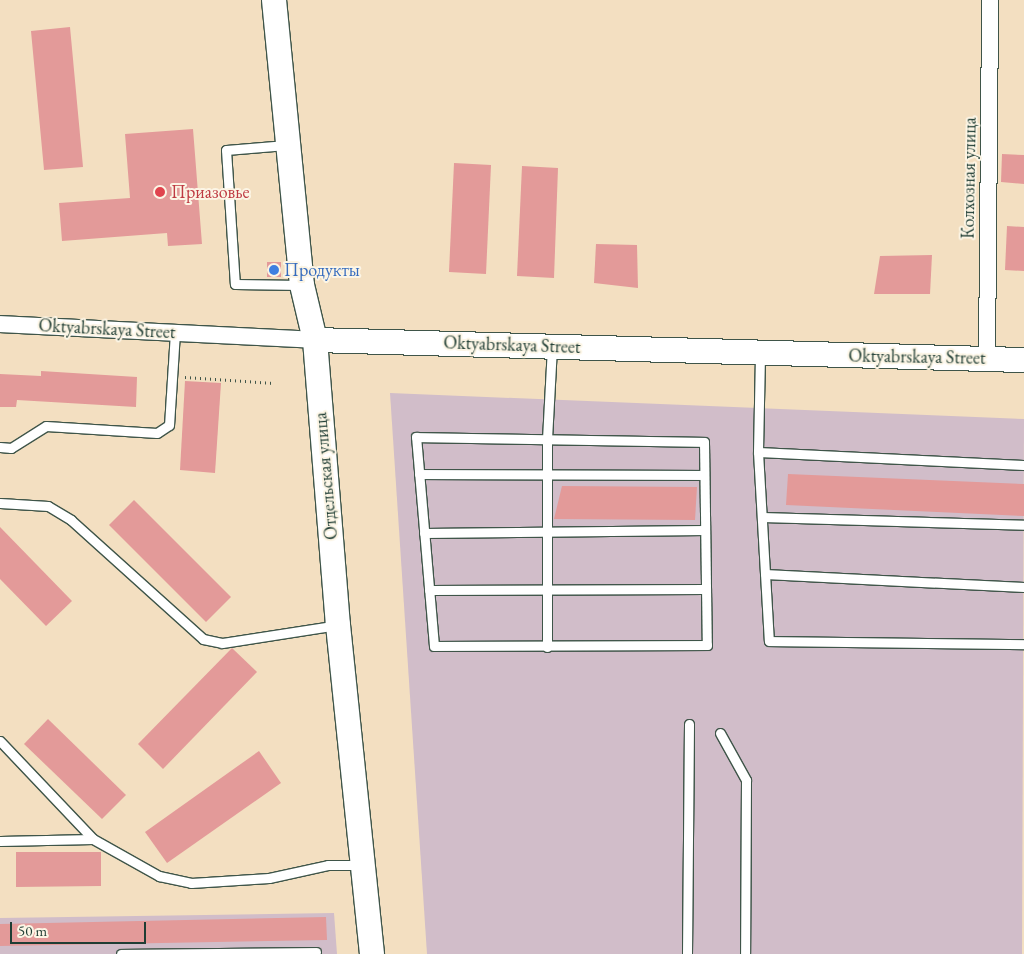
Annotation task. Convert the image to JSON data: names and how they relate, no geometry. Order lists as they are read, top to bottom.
{
  "streets": {
    "street": ["Колхозная улица", "Oktyabrskaya Street", "Отдельская улица"]
  },
  "crossings": [
    ["Колхозная улица", "Oktyabrskaya Street"],
    ["Oktyabrskaya Street", "Отдельская улица"]
  ],
  "places": ["Приазовье", "Продукты"],
  "scale_bar": "50 m"
}
